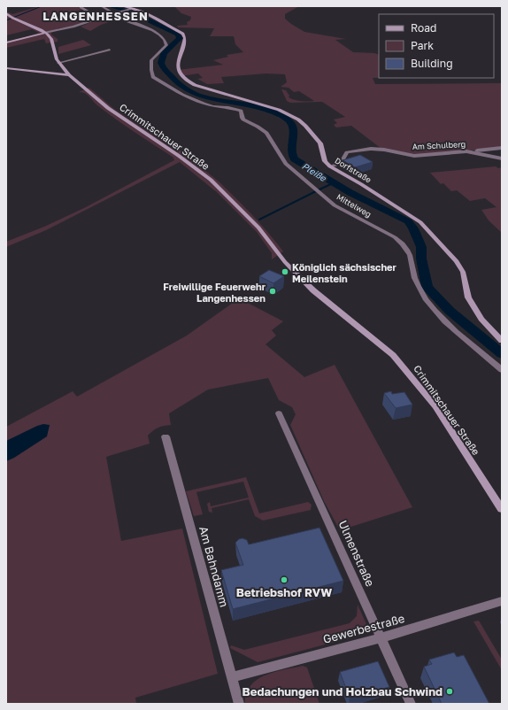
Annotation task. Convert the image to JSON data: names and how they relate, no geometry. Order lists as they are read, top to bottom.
{
  "streets": {
    "street": [
      "Crimmitschauer Straße",
      "Am Schulberg",
      "Dorfstraße",
      "Mittelweg",
      "Ulmenstraße",
      "Am Bahndamm",
      "Gewerbestraße"
    ]
  },
  "crossings": [
    ["Am Schulberg", "Dorfstraße"],
    ["Ulmenstraße", "Gewerbestraße"],
    ["Am Bahndamm", "Gewerbestraße"]
  ],
  "districts": ["LANGENHESSEN"],
  "water": ["Pleiße"],
  "places": [
    "Königlich sächsischer Meilenstein",
    "Freiwillige Feuerwehr Langenhessen",
    "Betriebshof RVW",
    "Bedachungen und Holzbau Schwind"
  ],
  "legend": ["Road", "Park", "Building"]
}
